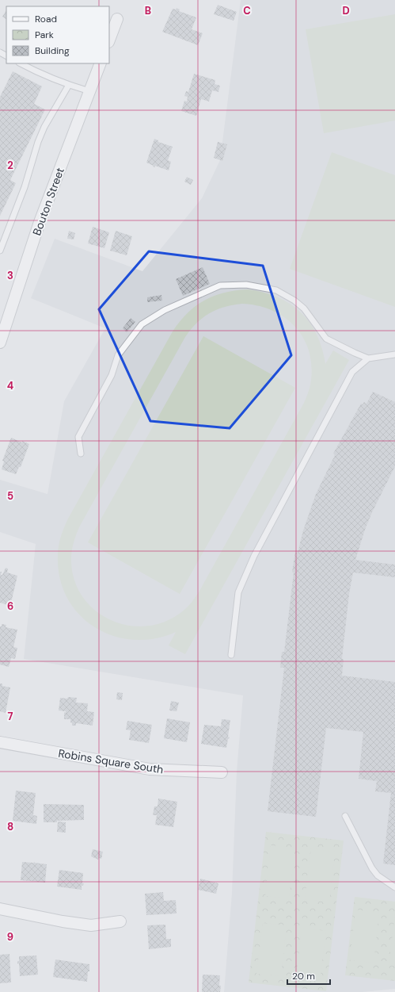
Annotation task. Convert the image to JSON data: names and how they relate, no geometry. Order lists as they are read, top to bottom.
{
  "streets": {
    "street": ["Bouton Street", "Robins Square South"]
  },
  "legend": ["Road", "Park", "Building"],
  "scale_bar": "20 m",
  "grid": {
    "columns": ["B", "C", "D"],
    "rows": [
      "2",
      "3",
      "4",
      "5",
      "6",
      "7",
      "8",
      "9"
    ]
  }
}
